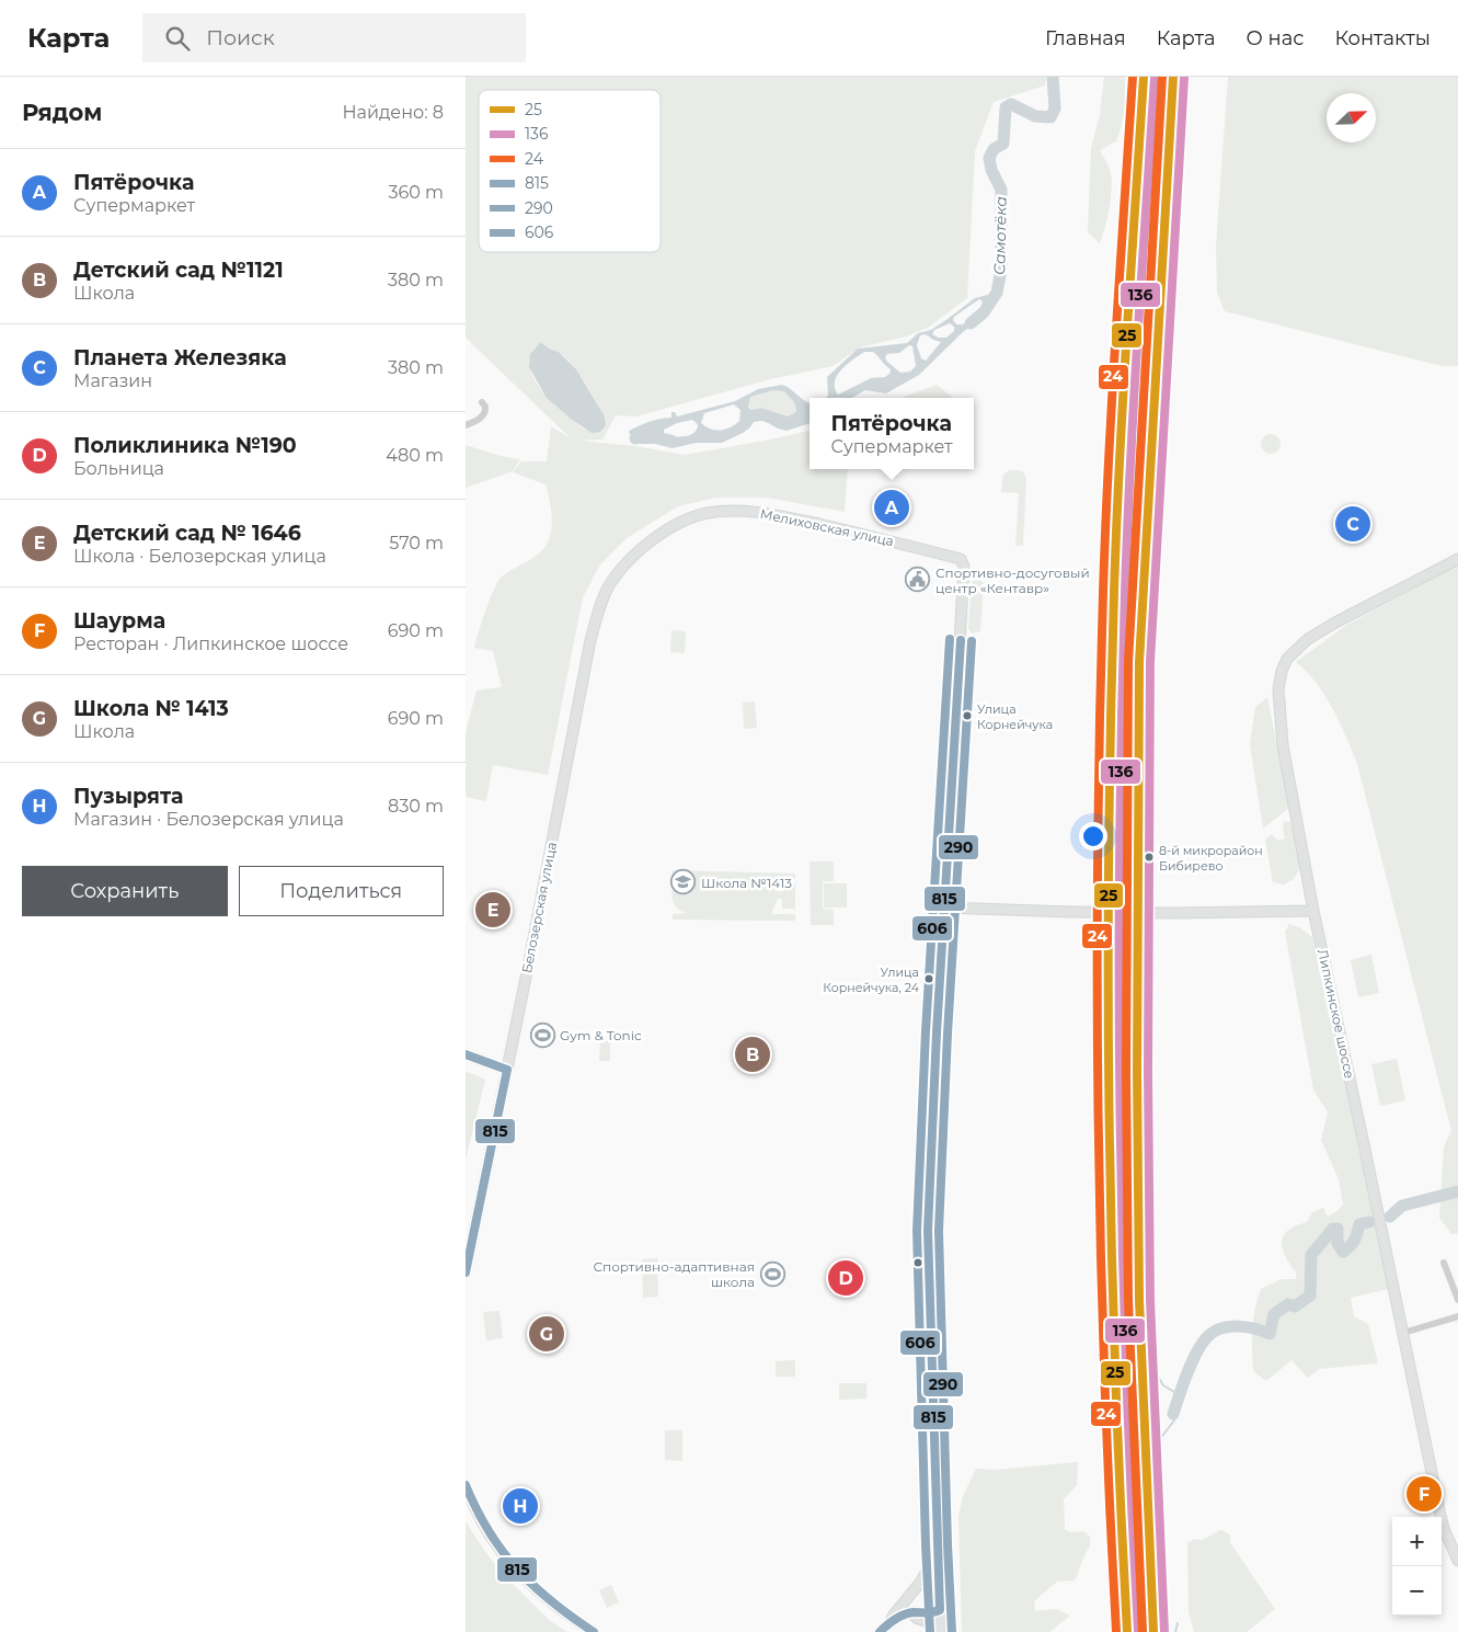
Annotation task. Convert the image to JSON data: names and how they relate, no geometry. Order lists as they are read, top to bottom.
{
  "streets": {
    "street": ["Мелиховская улица", "Белозерская улица", "Липкинское шоссе"]
  },
  "crossings": [
    ["Мелиховская улица", "Белозерская улица"]
  ],
  "water": ["Самотёка"],
  "places": {
    "public building": ["Спортивно-досуговый центр «Кентавр»"],
    "other": ["Улица Корнейчука", "8-й микрорайон Бибирево", "Улица Корнейчука, 24"],
    "school or university": ["Школа №1413"],
    "sports": ["Gym & Tonic", "Спортивно-адаптивная школа"]
  },
  "lines": [
    "transit line 25",
    "transit line 24",
    "transit line 136",
    "transit line 606",
    "transit line 815",
    "transit line 290"
  ],
  "legend": [
    "25",
    "136",
    "24",
    "815",
    "290",
    "606"
  ],
  "north": "top right",
  "page": {
    "header": "Карта",
    "search": "Поиск",
    "nav": [
      "Главная",
      "Карта",
      "О нас",
      "Контакты"
    ],
    "heading": ["Рядом", "Найдено: 8"],
    "list": [
      {
        "mark": "A",
        "name": "Пятёрочка",
        "note": "Супермаркет",
        "value": "360 m"
      },
      {
        "mark": "B",
        "name": "Детский сад №1121",
        "note": "Школа",
        "value": "380 m"
      },
      {
        "mark": "C",
        "name": "Планета Железяка",
        "note": "Магазин",
        "value": "380 m"
      },
      {
        "mark": "D",
        "name": "Поликлиника №190",
        "note": "Больница",
        "value": "480 m"
      },
      {
        "mark": "E",
        "name": "Детский сад № 1646",
        "note": "Школа · Белозерская улица",
        "value": "570 m"
      },
      {
        "mark": "F",
        "name": "Шаурма",
        "note": "Ресторан · Липкинское шоссе",
        "value": "690 m"
      },
      {
        "mark": "G",
        "name": "Школа № 1413",
        "note": "Школа",
        "value": "690 m"
      },
      {
        "mark": "H",
        "name": "Пузырята",
        "note": "Магазин · Белозерская улица",
        "value": "830 m"
      }
    ],
    "popup": ["Пятёрочка", "Супермаркет"],
    "pins": [
      "A",
      "C",
      "E",
      "B",
      "D",
      "G",
      "F",
      "H"
    ],
    "buttons": ["Сохранить", "Поделиться"],
    "map_buttons": ["+", "−"]
  }
}
